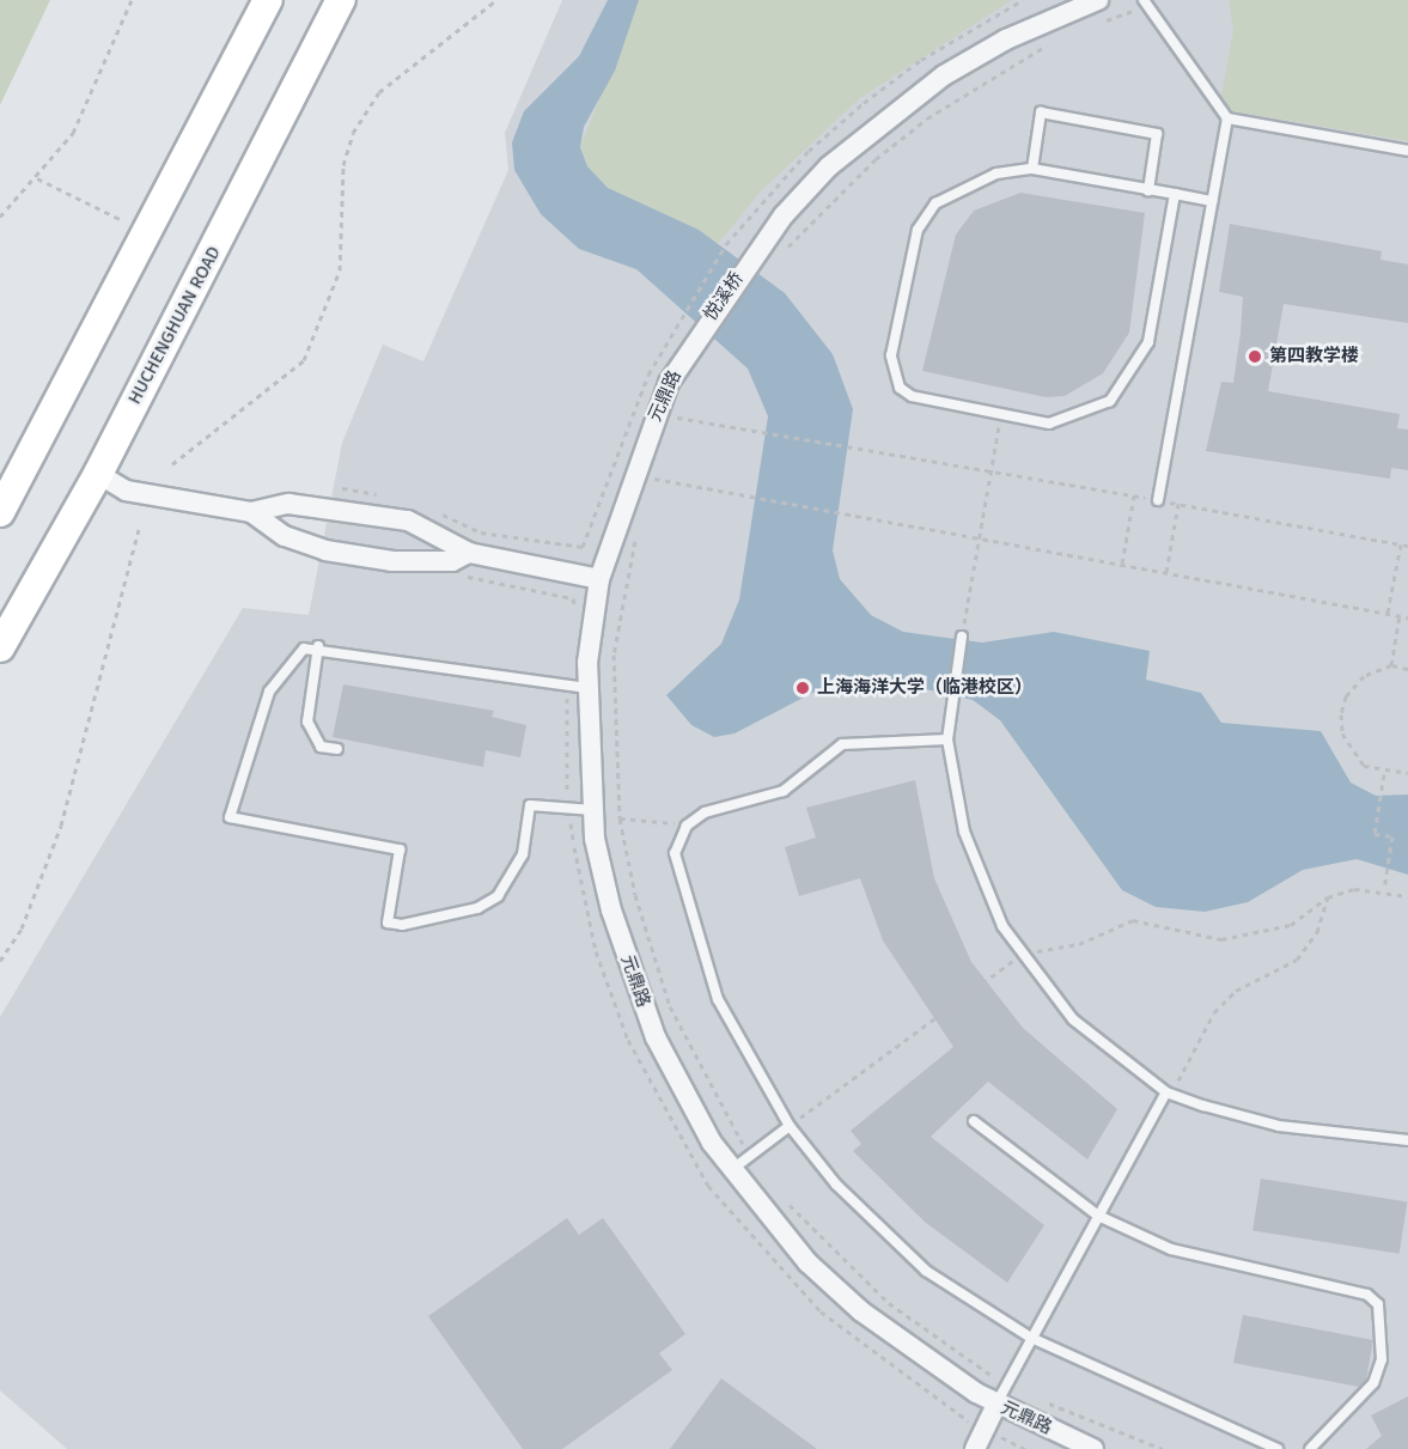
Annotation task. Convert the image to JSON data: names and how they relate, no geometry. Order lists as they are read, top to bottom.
{
  "streets": {
    "main road": ["HUCHENGHUAN ROAD"],
    "street": ["悦溪桥", "元鼎路"]
  },
  "crossings": [
    ["悦溪桥", "元鼎路"]
  ],
  "places": ["第四教学楼", "上海海洋大学（临港校区）"]
}
